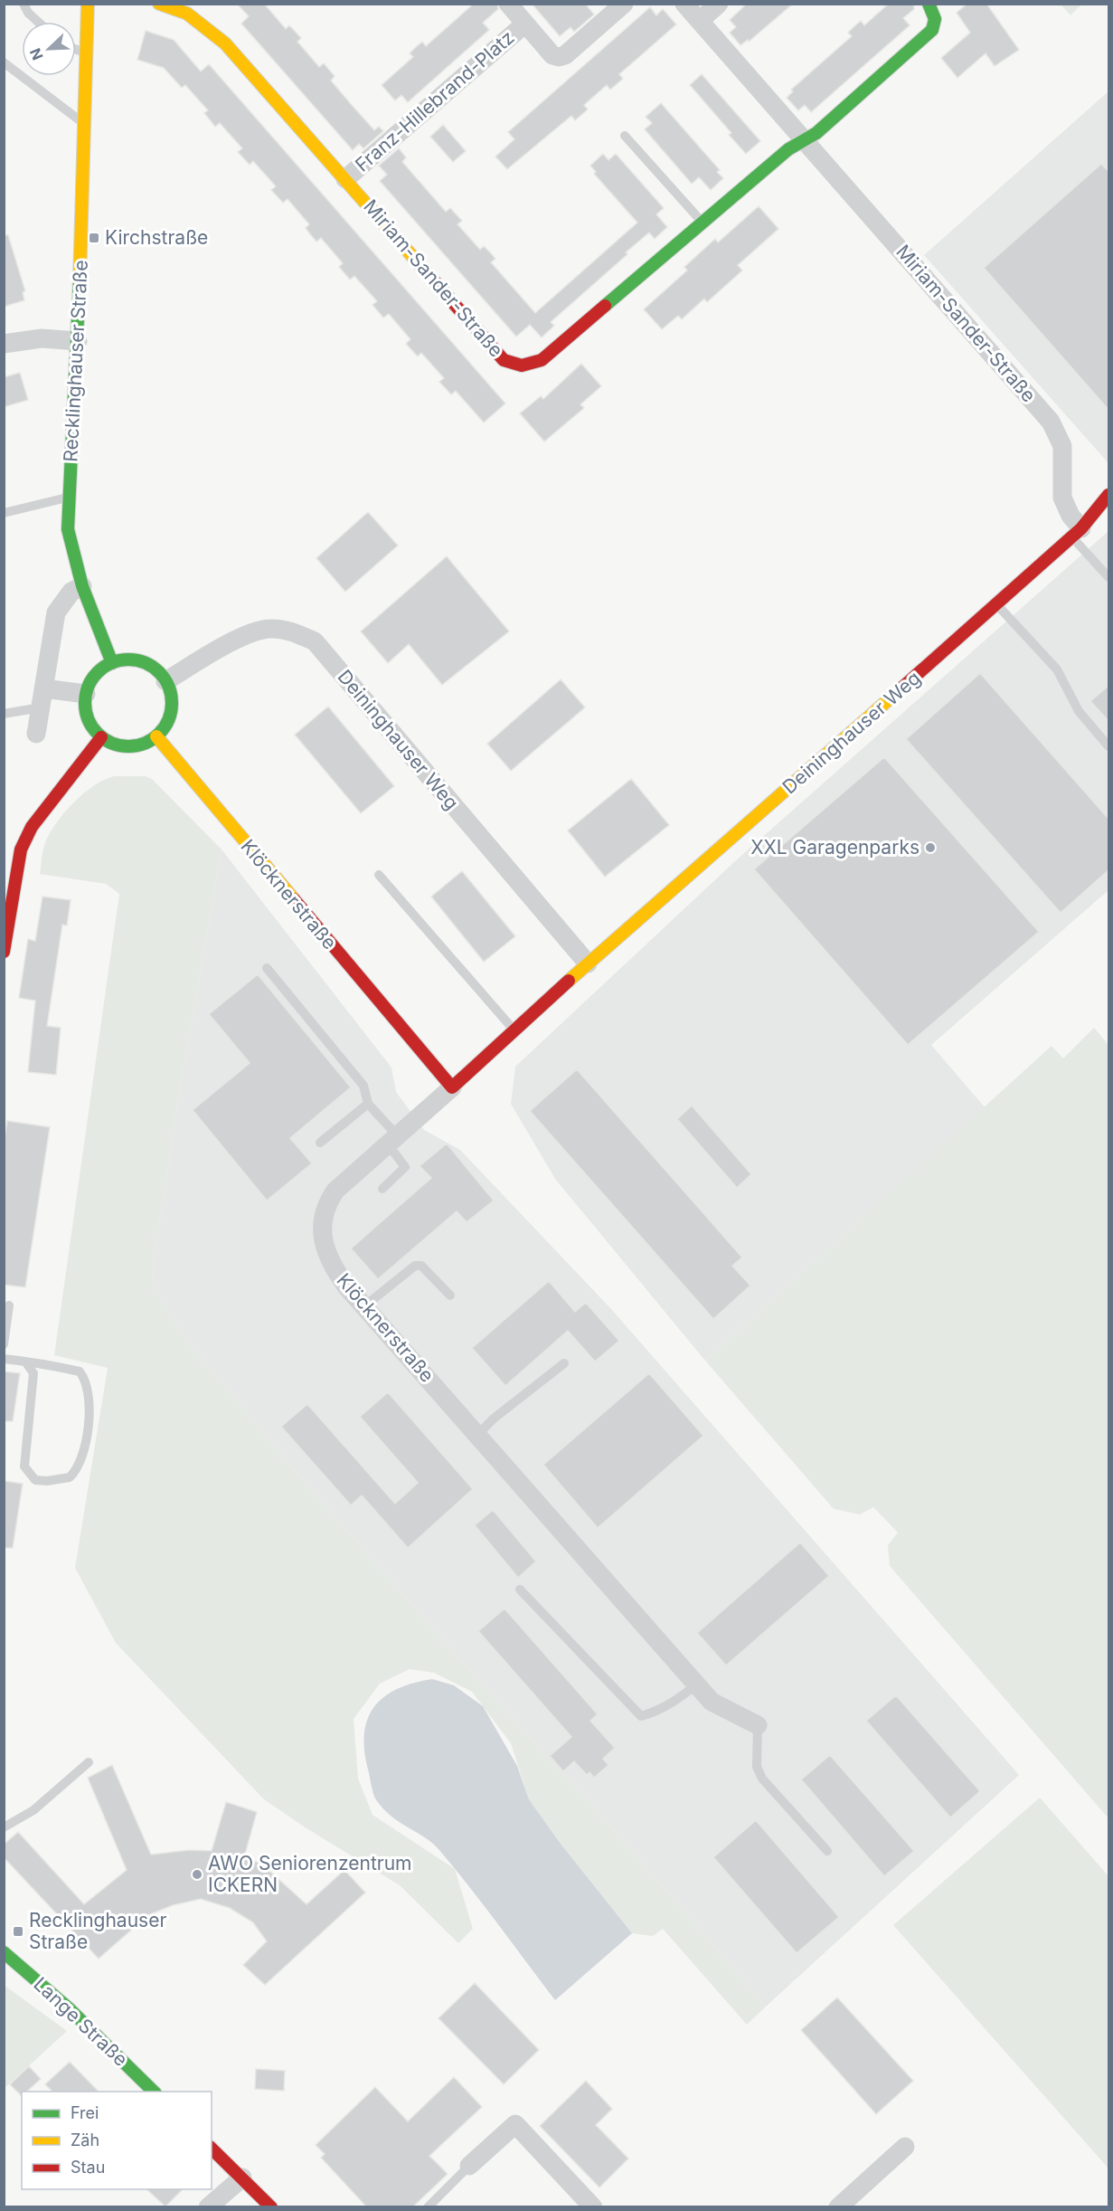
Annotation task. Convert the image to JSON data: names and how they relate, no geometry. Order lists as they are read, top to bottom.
{
  "streets": {
    "street": [
      "Franz-Hillebrand-Platz",
      "Miriam-Sander-Straße",
      "Recklinghauser Straße",
      "Deininghauser Weg",
      "Klöcknerstraße",
      "Lange Straße"
    ]
  },
  "crossings": [
    ["Franz-Hillebrand-Platz", "Miriam-Sander-Straße"],
    ["Miriam-Sander-Straße", "Deininghauser Weg"],
    ["Recklinghauser Straße", "Deininghauser Weg"],
    ["Recklinghauser Straße", "Klöcknerstraße"],
    ["Deininghauser Weg", "Klöcknerstraße"]
  ],
  "places": {
    "transit": ["Kirchstraße", "Recklinghauser Straße"],
    "other": ["XXL Garagenparks", "AWO Seniorenzentrum ICKERN"]
  },
  "legend": ["Frei", "Zäh", "Stau"],
  "north": "bottom left"
}
